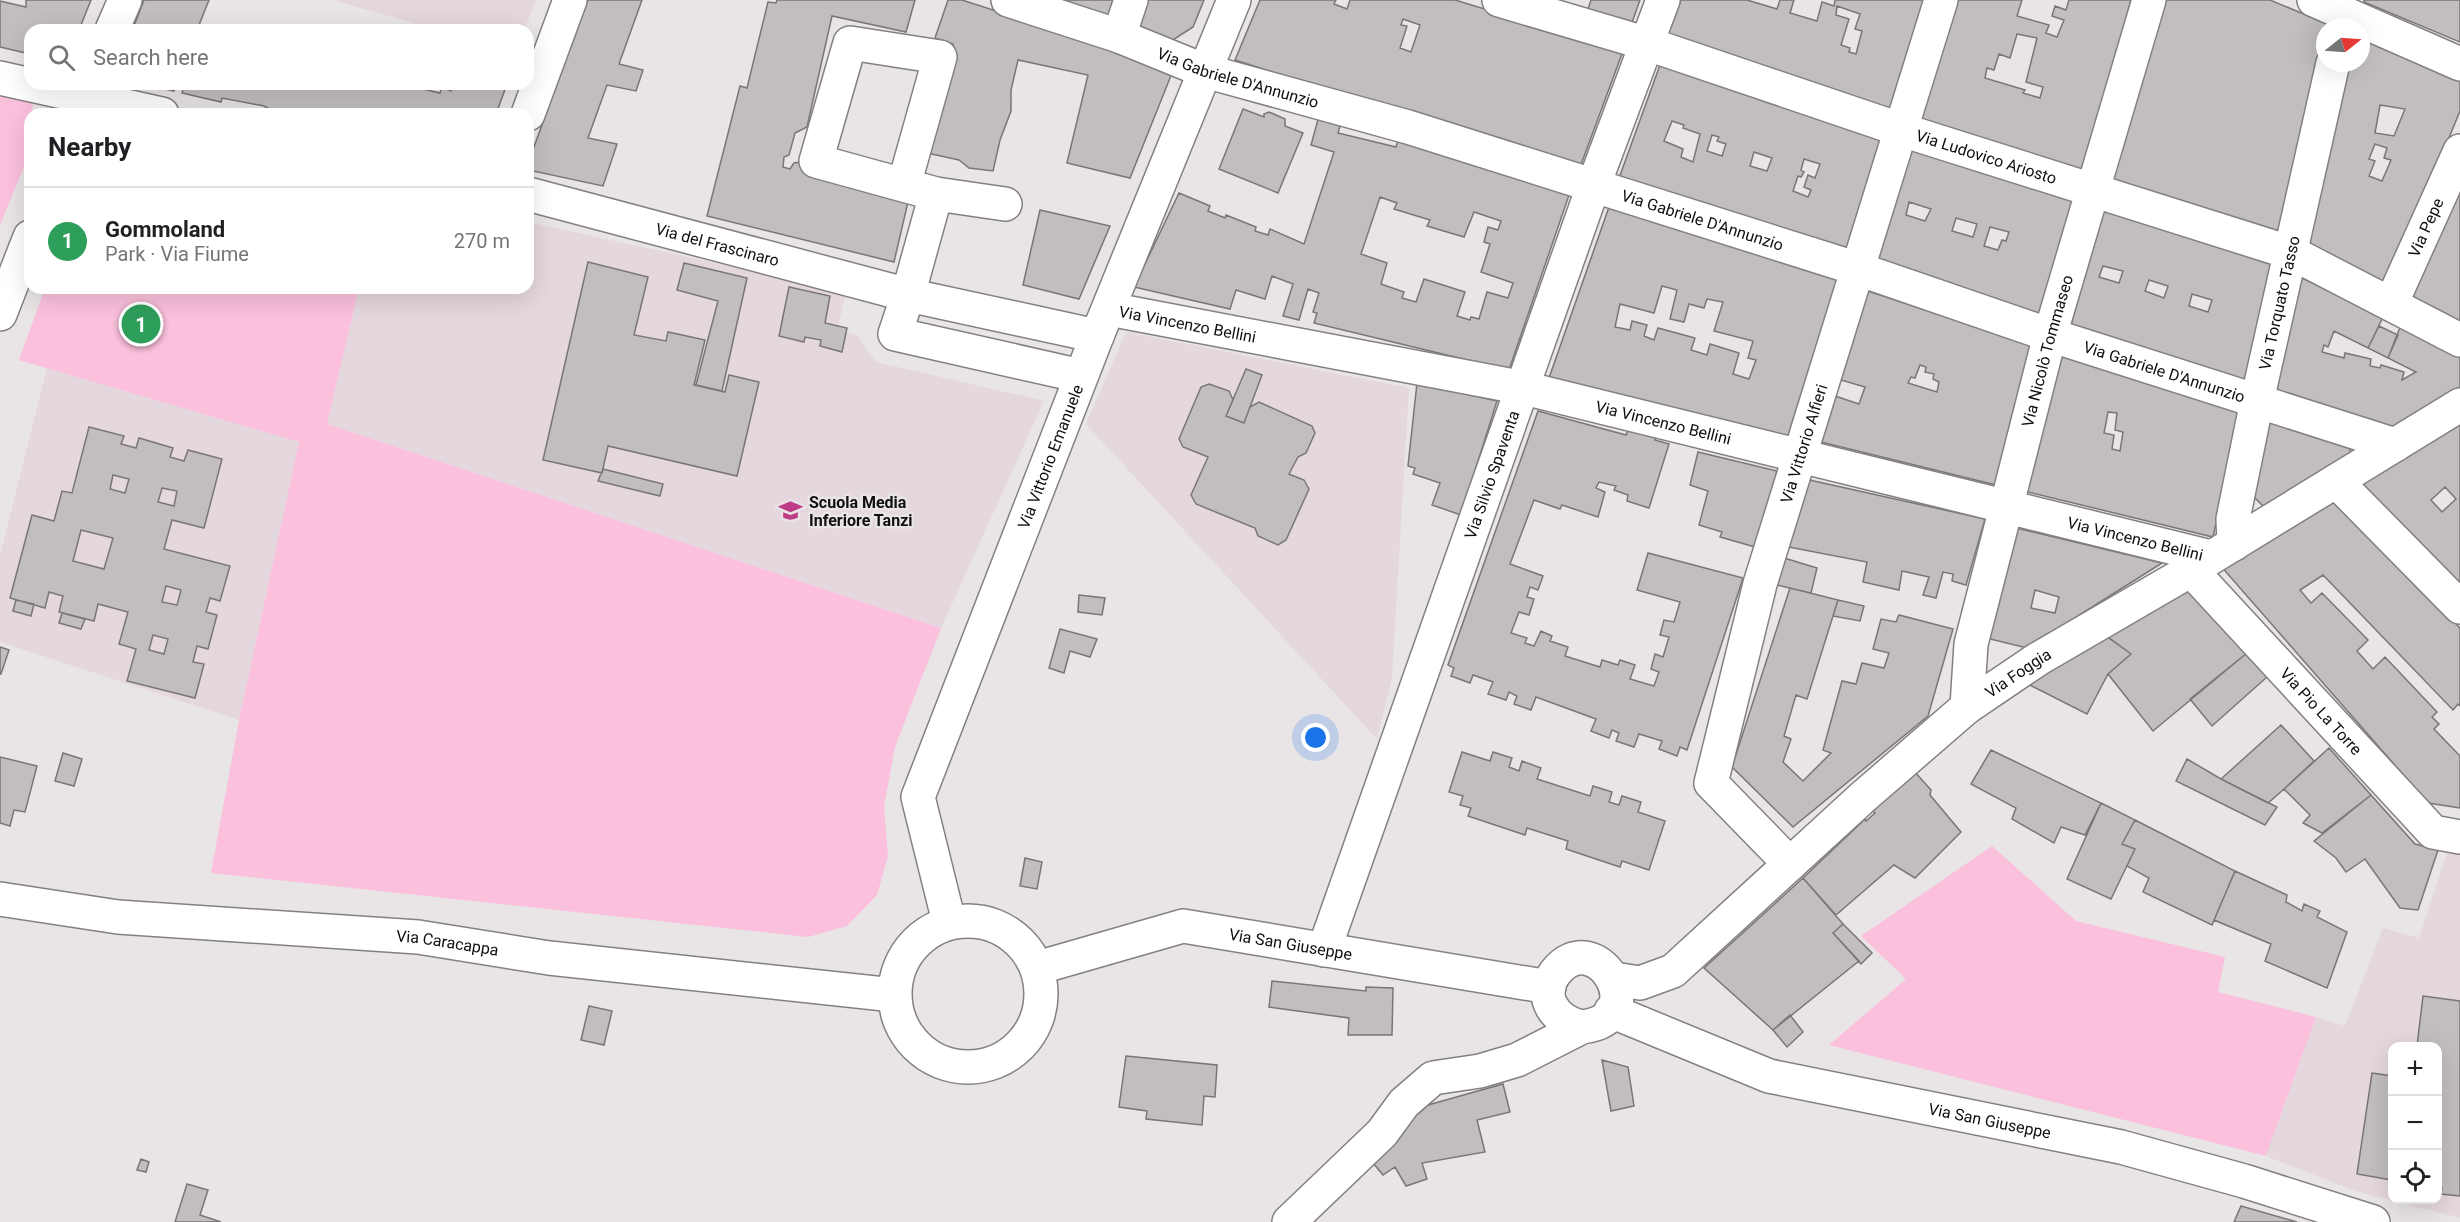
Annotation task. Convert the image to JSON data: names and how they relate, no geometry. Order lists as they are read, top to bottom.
{
  "streets": {
    "street": [
      "Via Gabriele D'Annunzio",
      "Via Ludovico Ariosto",
      "Via Pepe",
      "Via del Frascinaro",
      "Via Torquato Tasso",
      "Via Vincenzo Bellini",
      "Via Nicolò Tommaseo",
      "Via Vittorio Alfieri",
      "Via Vittorio Emanuele",
      "Via Silvio Spaventa",
      "Via Foggia",
      "Via Pio La Torre",
      "Via Caracappa",
      "Via San Giuseppe"
    ]
  },
  "crossings": [
    ["Via Gabriele D'Annunzio", "Via Torquato Tasso"],
    ["Via Gabriele D'Annunzio", "Via Nicolò Tommaseo"],
    ["Via Gabriele D'Annunzio", "Via Vittorio Alfieri"],
    ["Via Gabriele D'Annunzio", "Via Vittorio Emanuele"],
    ["Via Gabriele D'Annunzio", "Via Silvio Spaventa"],
    ["Via Gabriele D'Annunzio", "Via Foggia"],
    ["Via Ludovico Ariosto", "Via Pepe"],
    ["Via Ludovico Ariosto", "Via Torquato Tasso"],
    ["Via Ludovico Ariosto", "Via Nicolò Tommaseo"],
    ["Via Ludovico Ariosto", "Via Vittorio Alfieri"],
    ["Via Ludovico Ariosto", "Via Silvio Spaventa"],
    ["Via del Frascinaro", "Via Vincenzo Bellini"],
    ["Via del Frascinaro", "Via Vittorio Emanuele"],
    ["Via Torquato Tasso", "Via Vincenzo Bellini"],
    ["Via Torquato Tasso", "Via Foggia"],
    ["Via Torquato Tasso", "Via Pio La Torre"],
    ["Via Vincenzo Bellini", "Via Nicolò Tommaseo"],
    ["Via Vincenzo Bellini", "Via Vittorio Alfieri"],
    ["Via Vincenzo Bellini", "Via Vittorio Emanuele"],
    ["Via Vincenzo Bellini", "Via Silvio Spaventa"],
    ["Via Vincenzo Bellini", "Via Foggia"],
    ["Via Vincenzo Bellini", "Via Pio La Torre"],
    ["Via Nicolò Tommaseo", "Via Foggia"],
    ["Via Vittorio Alfieri", "Via Foggia"],
    ["Via Vittorio Emanuele", "Via Caracappa"],
    ["Via Vittorio Emanuele", "Via San Giuseppe"],
    ["Via Silvio Spaventa", "Via San Giuseppe"],
    ["Via Foggia", "Via Pio La Torre"],
    ["Via Foggia", "Via San Giuseppe"],
    ["Via Caracappa", "Via San Giuseppe"]
  ],
  "places": {
    "school or university": ["Scuola Media Inferiore Tanzi"]
  },
  "north": "right",
  "page": {
    "search": "Search here",
    "heading": "Nearby",
    "list": [
      {
        "mark": "1",
        "name": "Gommoland",
        "note": "Park · Via Fiume",
        "value": "270 m"
      }
    ],
    "pins": "1",
    "map_buttons": ["+", "−"]
  }
}
